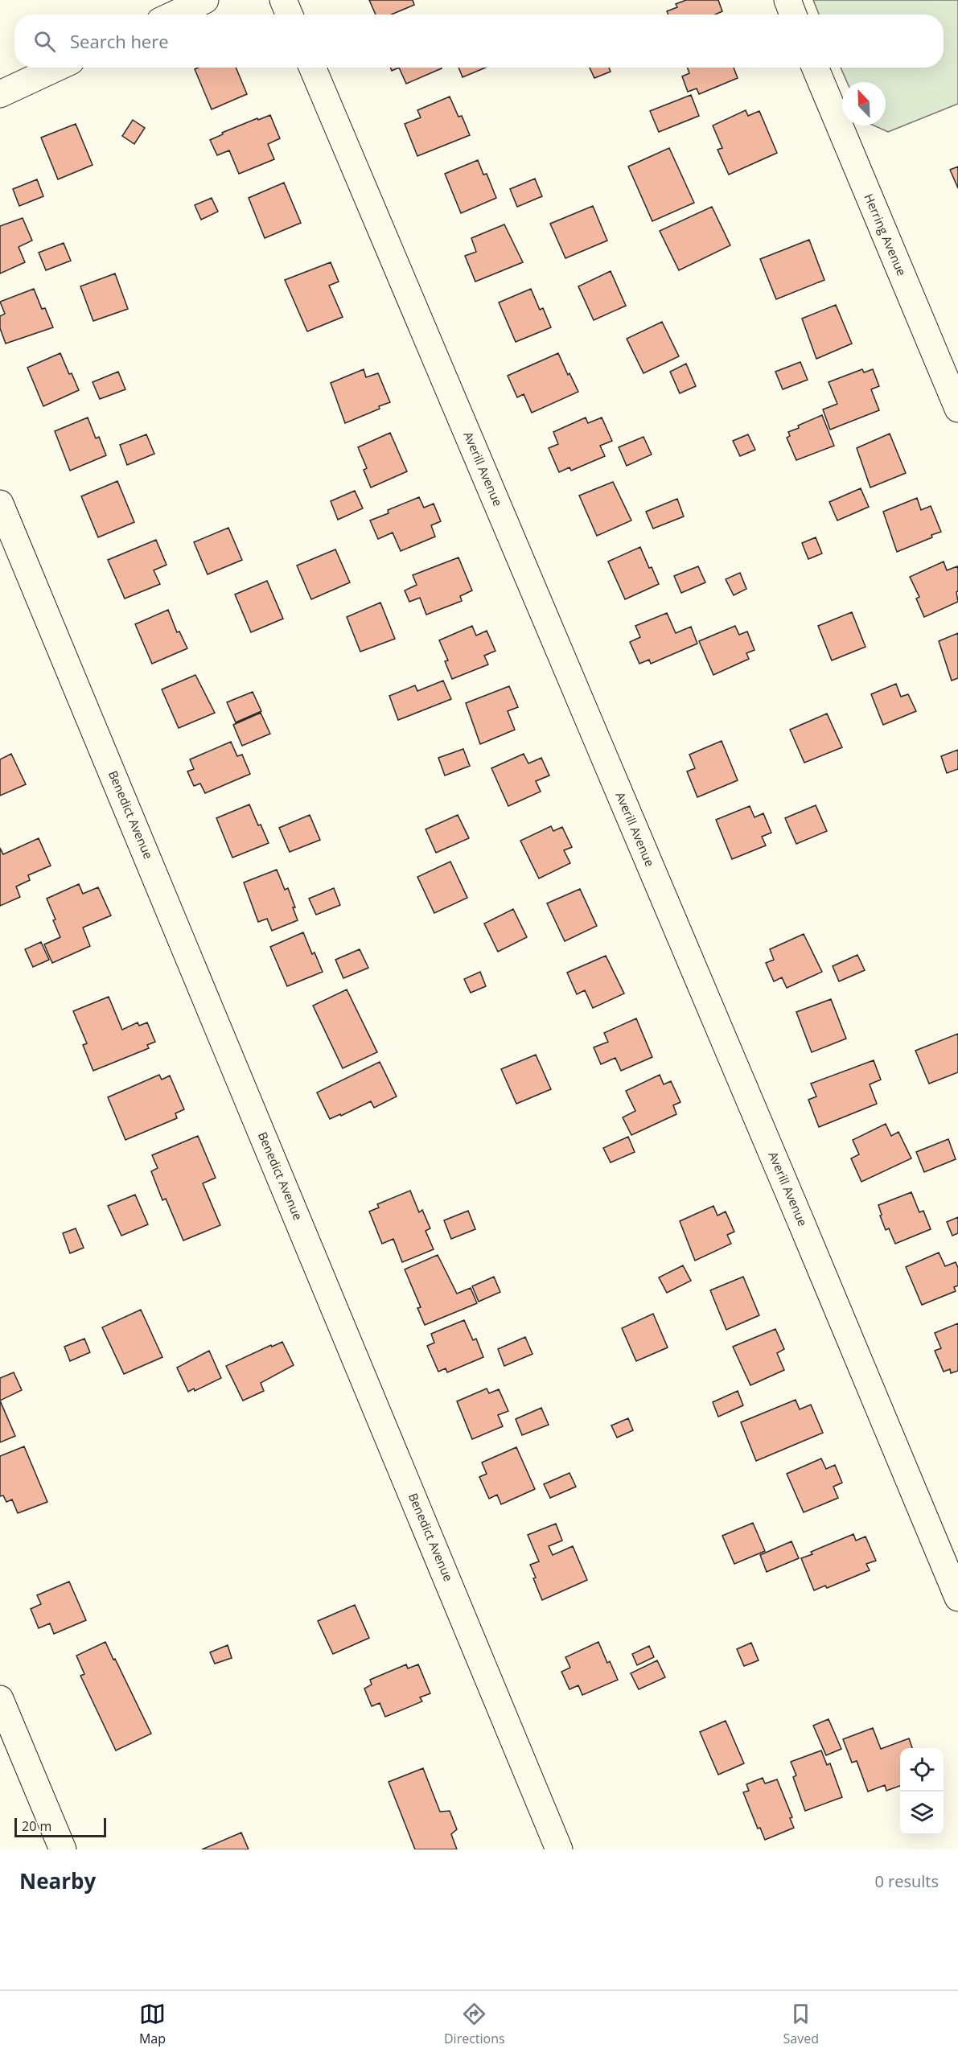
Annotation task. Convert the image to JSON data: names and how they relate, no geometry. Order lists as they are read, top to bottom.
{
  "streets": {
    "street": ["Herring Avenue", "Averill Avenue", "Benedict Avenue"]
  },
  "scale_bar": "20 m",
  "north": "top left",
  "page": {
    "search": "Search here",
    "scale": "20 m",
    "heading": ["Nearby", "0 results"],
    "nav": ["Map", "Directions", "Saved"]
  }
}
